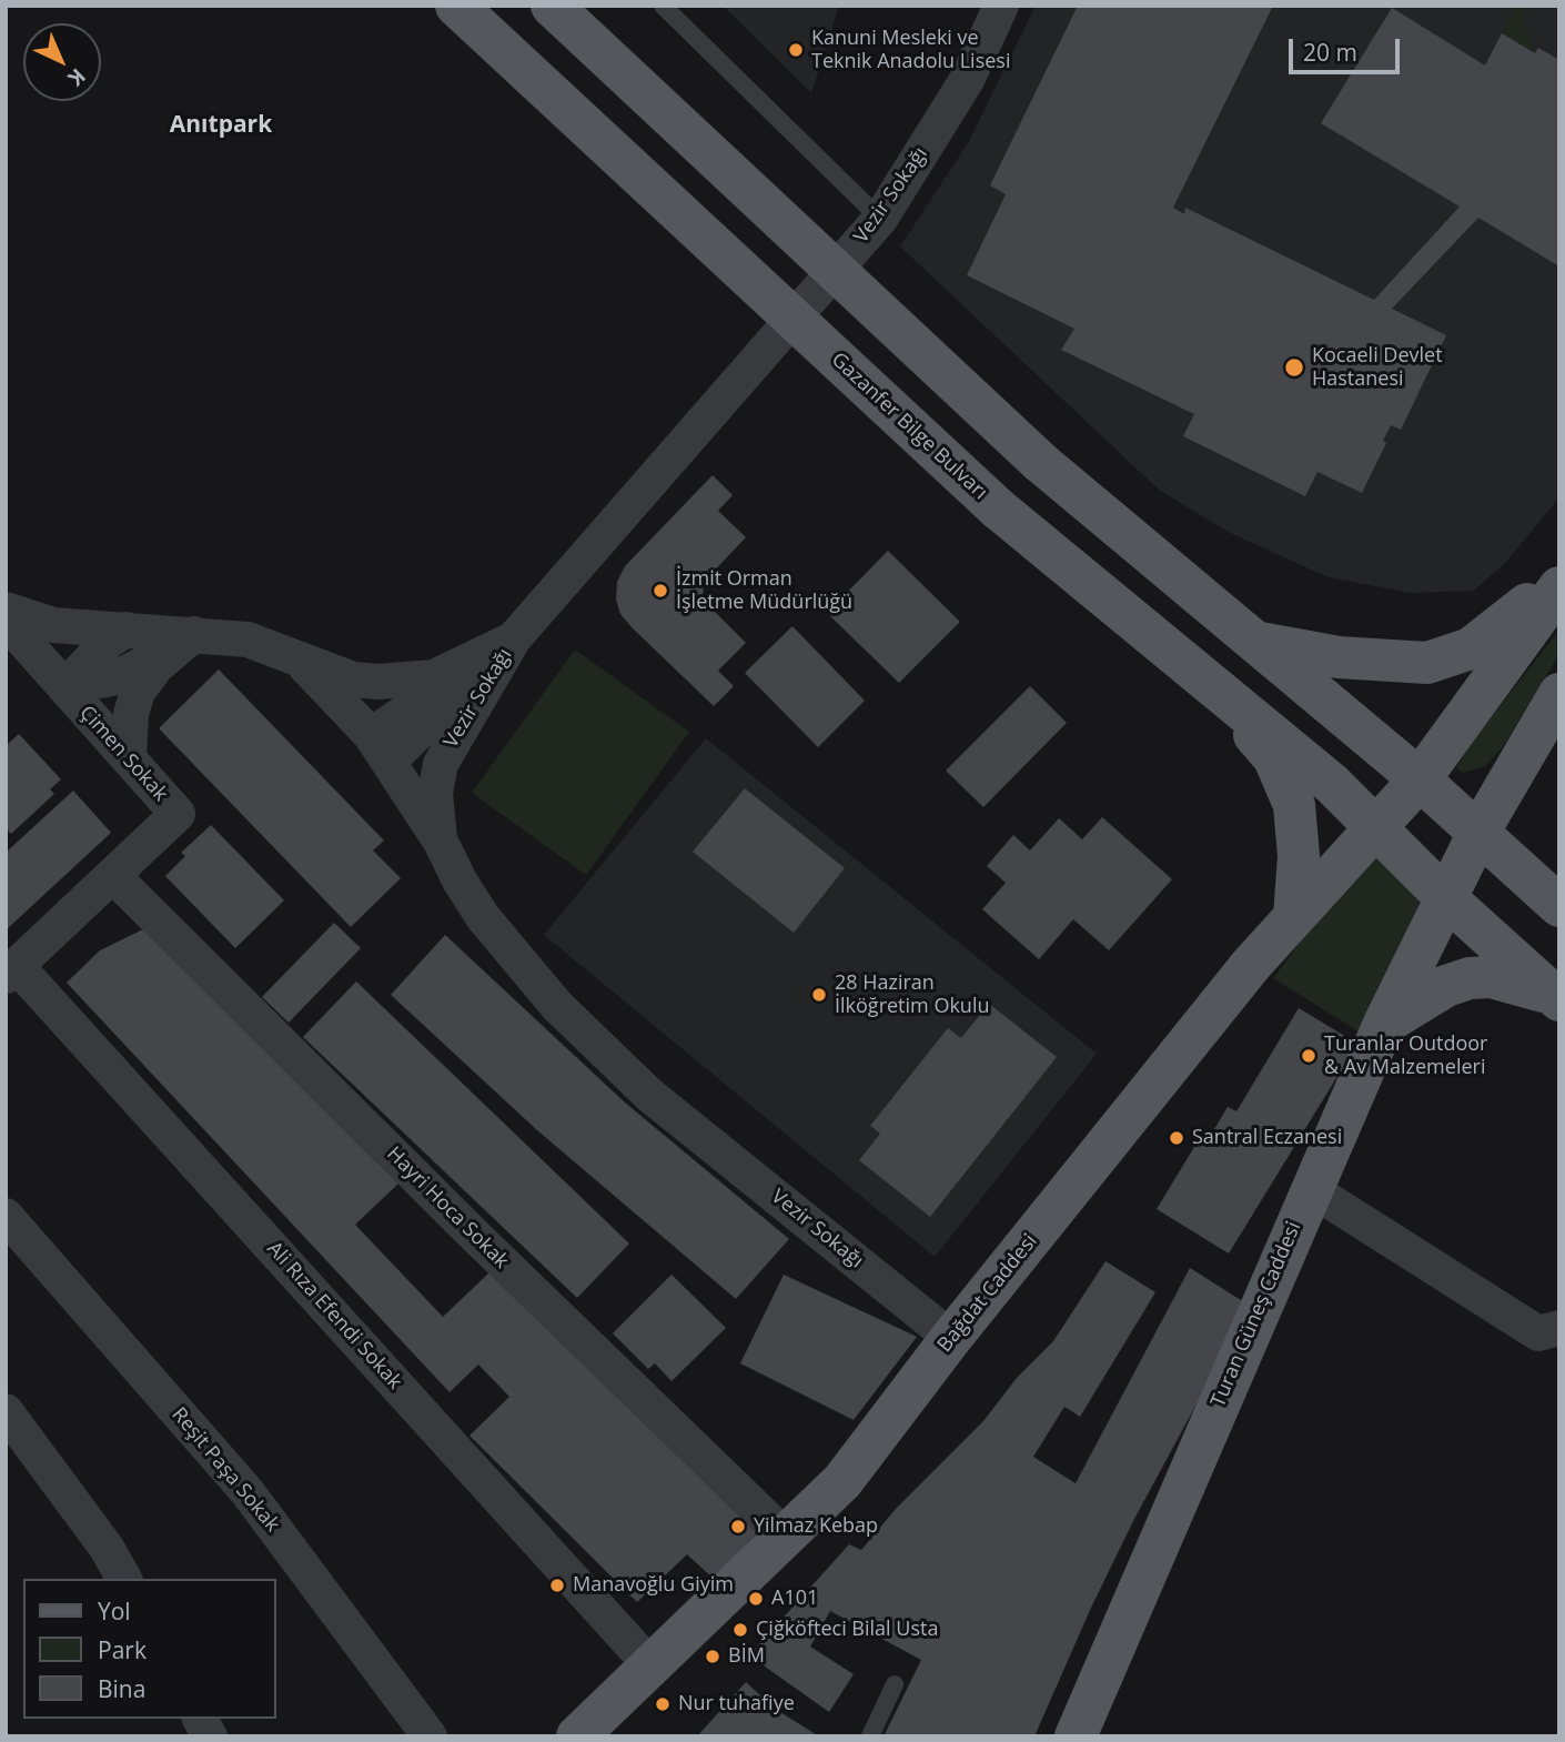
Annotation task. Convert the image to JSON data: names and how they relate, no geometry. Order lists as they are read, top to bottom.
{
  "streets": {
    "main road": ["Gazanfer Bilge Bulvarı", "Bağdat Caddesi", "Turan Güneş Caddesi"],
    "street": [
      "Vezir Sokağı",
      "Çimen Sokak",
      "Hayri Hoca Sokak",
      "Ali Rıza Efendi Sokak",
      "Reşit Paşa Sokak"
    ]
  },
  "crossings": [
    ["Vezir Sokağı", "Bağdat Caddesi"],
    ["Gazanfer Bilge Bulvarı", "Bağdat Caddesi"],
    ["Gazanfer Bilge Bulvarı", "Turan Güneş Caddesi"],
    ["Çimen Sokak", "Hayri Hoca Sokak"],
    ["Çimen Sokak", "Ali Rıza Efendi Sokak"],
    ["Hayri Hoca Sokak", "Bağdat Caddesi"],
    ["Bağdat Caddesi", "Ali Rıza Efendi Sokak"]
  ],
  "districts": ["Anıtpark"],
  "places": [
    "Kanuni Mesleki ve Teknik Anadolu Lisesi",
    "Kocaeli Devlet Hastanesi",
    "İzmit Orman İşletme Müdürlüğü",
    "28 Haziran İlköğretim Okulu",
    "Turanlar Outdoor & Av Malzemeleri",
    "Santral Eczanesi",
    "Yilmaz Kebap",
    "Manavoğlu Giyim",
    "A101",
    "Çiğköfteci Bilal Usta",
    "BİM",
    "Nur tuhafiye"
  ],
  "legend": ["Yol", "Park", "Bina"],
  "scale_bar": "20 m",
  "north": "bottom right"
}
